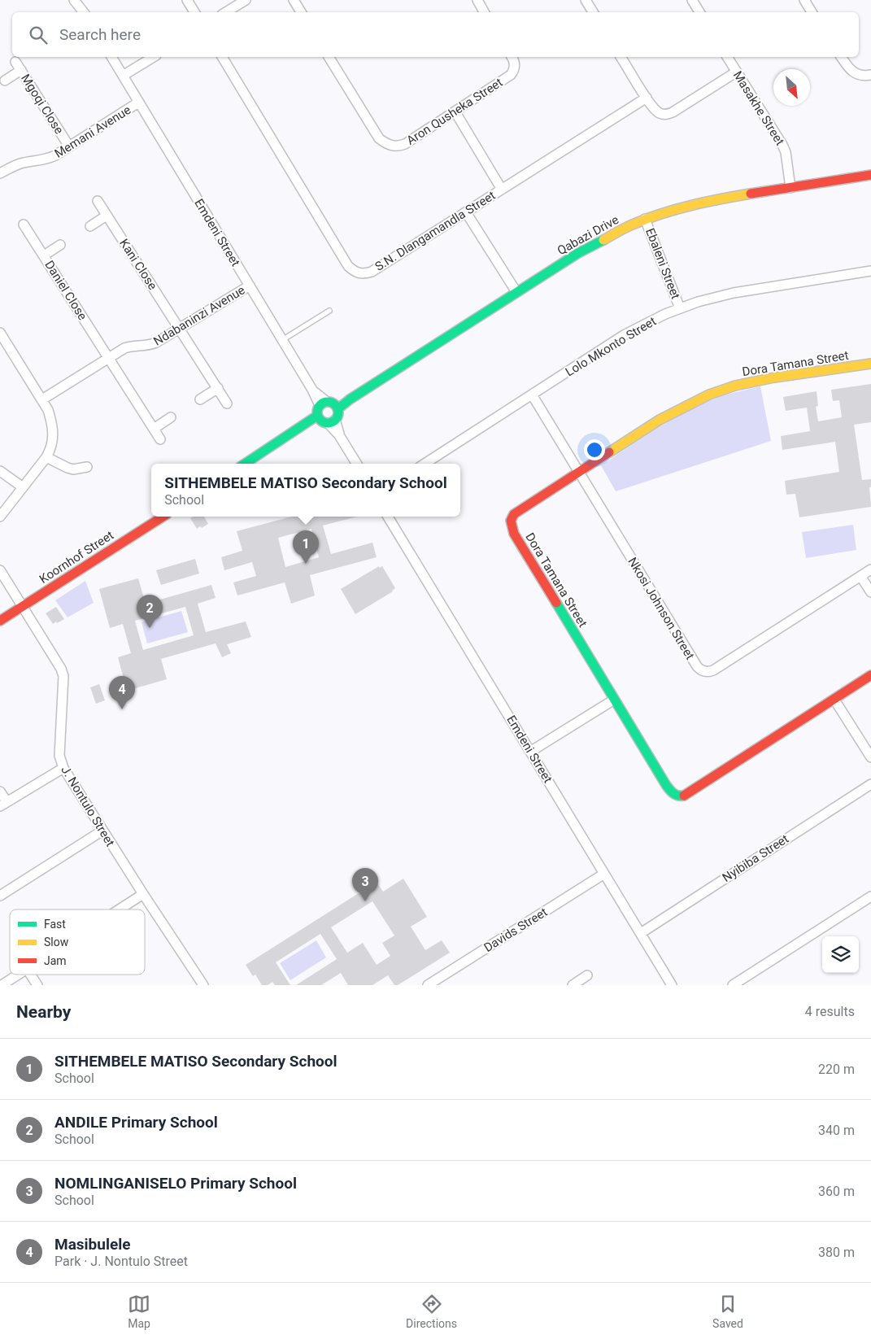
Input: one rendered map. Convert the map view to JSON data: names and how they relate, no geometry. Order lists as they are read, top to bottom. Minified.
{"streets":{"street":["Mgoqi Close","Masakhe Street","Aron Qusheka Street","Memani Avenue","S.N. Dlangamandla Street","Emdeni Street","Qabazi Drive","Ebaleni Street","Kani Close","Daniel Close","Ndabaninzi Avenue","Lolo Mkonto Street","Dora Tamana Street","Koornhof Street","Nkosi Johnson Street","J. Nontulo Street","Nyibiba Street","Davids Street"]},"crossings":[["Mgoqi Close","Memani Avenue"],["Masakhe Street","Qabazi Drive"],["Memani Avenue","Emdeni Street"],["Emdeni Street","Qabazi Drive"],["Emdeni Street","Ndabaninzi Avenue"],["Emdeni Street","Nyibiba Street"],["Emdeni Street","Davids Street"],["Qabazi Drive","Ebaleni Street"],["Ebaleni Street","Lolo Mkonto Street"],["Kani Close","Ndabaninzi Avenue"],["Daniel Close","Ndabaninzi Avenue"],["Lolo Mkonto Street","Nkosi Johnson Street"],["Dora Tamana Street","Nkosi Johnson Street"],["Koornhof Street","J. Nontulo Street"]],"legend":["Fast","Slow","Jam"],"north":"bottom right","page":{"search":"Search here","popup":["SITHEMBELE MATISO Secondary School","School"],"pins":["1","2","4","3"],"heading":["Nearby","4 results"],"list":[{"mark":"1","name":"SITHEMBELE MATISO Secondary School","note":"School","value":"220 m"},{"mark":"2","name":"ANDILE Primary School","note":"School","value":"340 m"},{"mark":"3","name":"NOMLINGANISELO Primary School","note":"School","value":"360 m"},{"mark":"4","name":"Masibulele","note":"Park · J. Nontulo Street","value":"380 m"}],"nav":["Map","Directions","Saved"]}}
